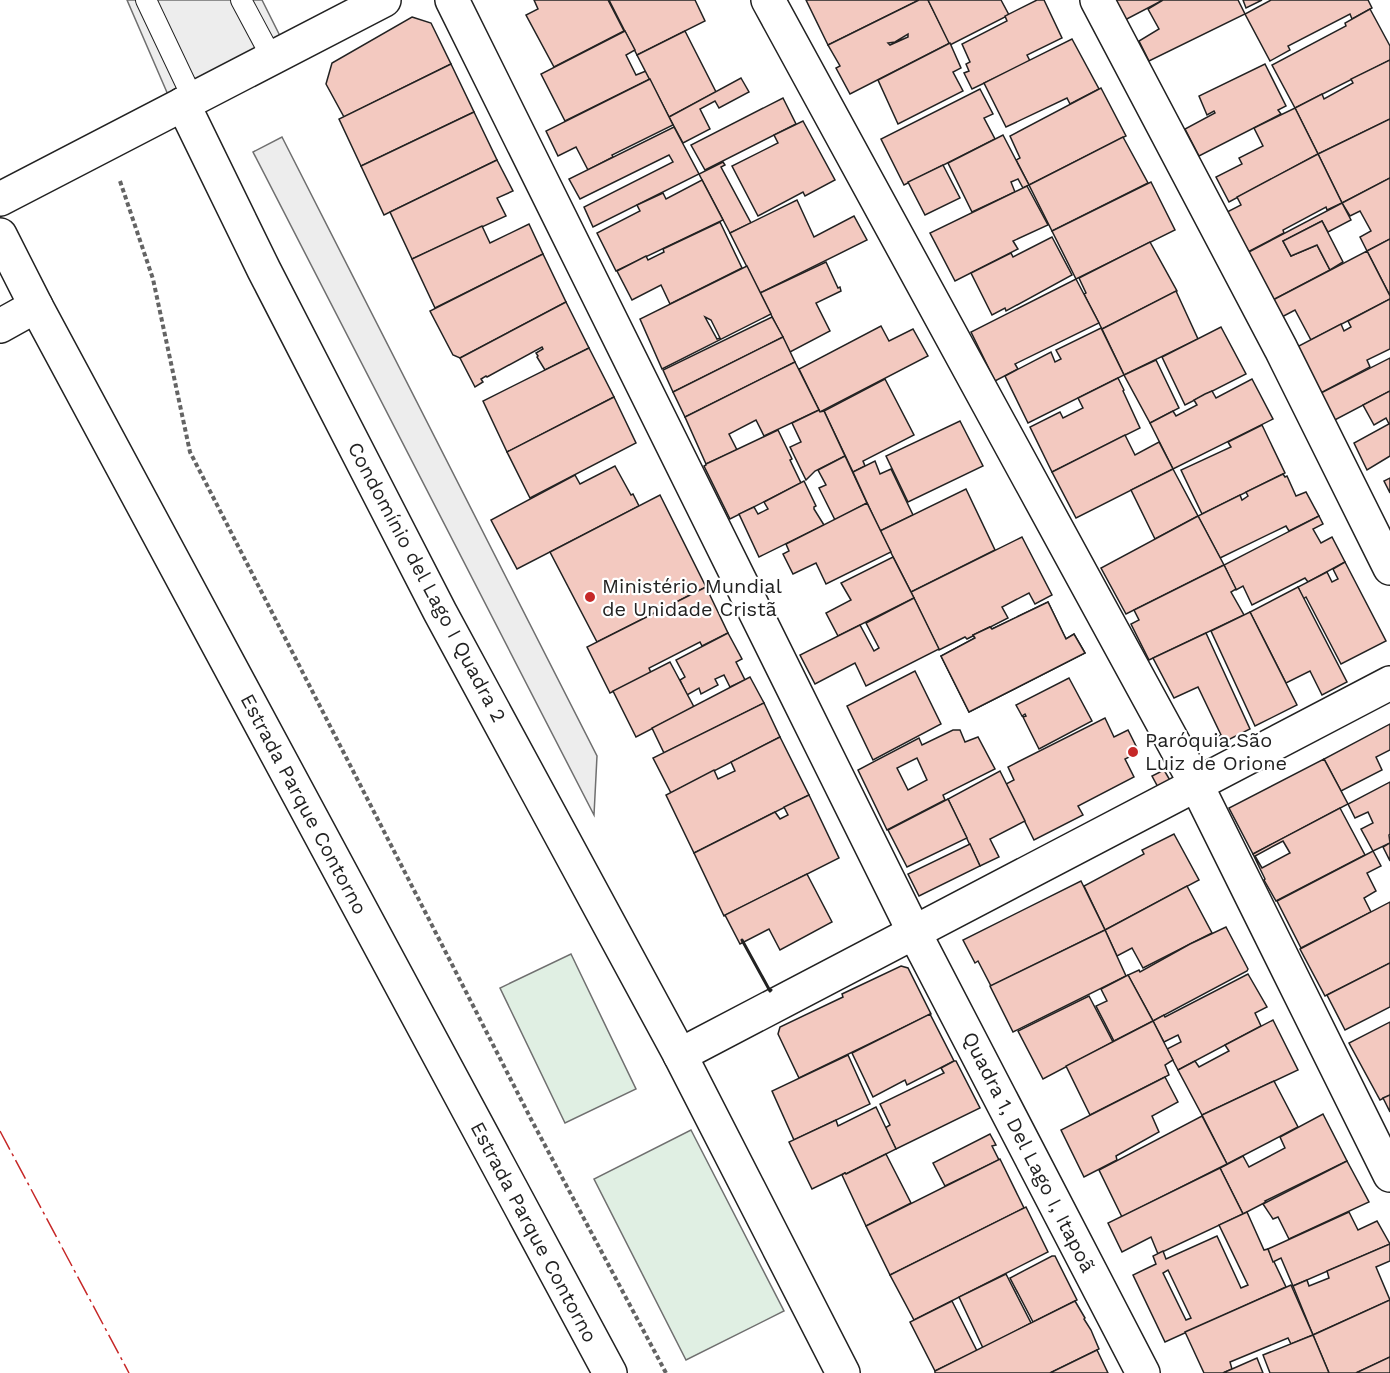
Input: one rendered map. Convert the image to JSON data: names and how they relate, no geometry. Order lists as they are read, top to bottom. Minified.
{"streets":{"street":["Condomínio del Lago I Quadra 2","Estrada Parque Contorno","Quadra 1, Del Lago I, Itapoã"]},"places":["Ministério Mundial de Unidade Cristã","Paróquia São Luiz de Orione"]}
